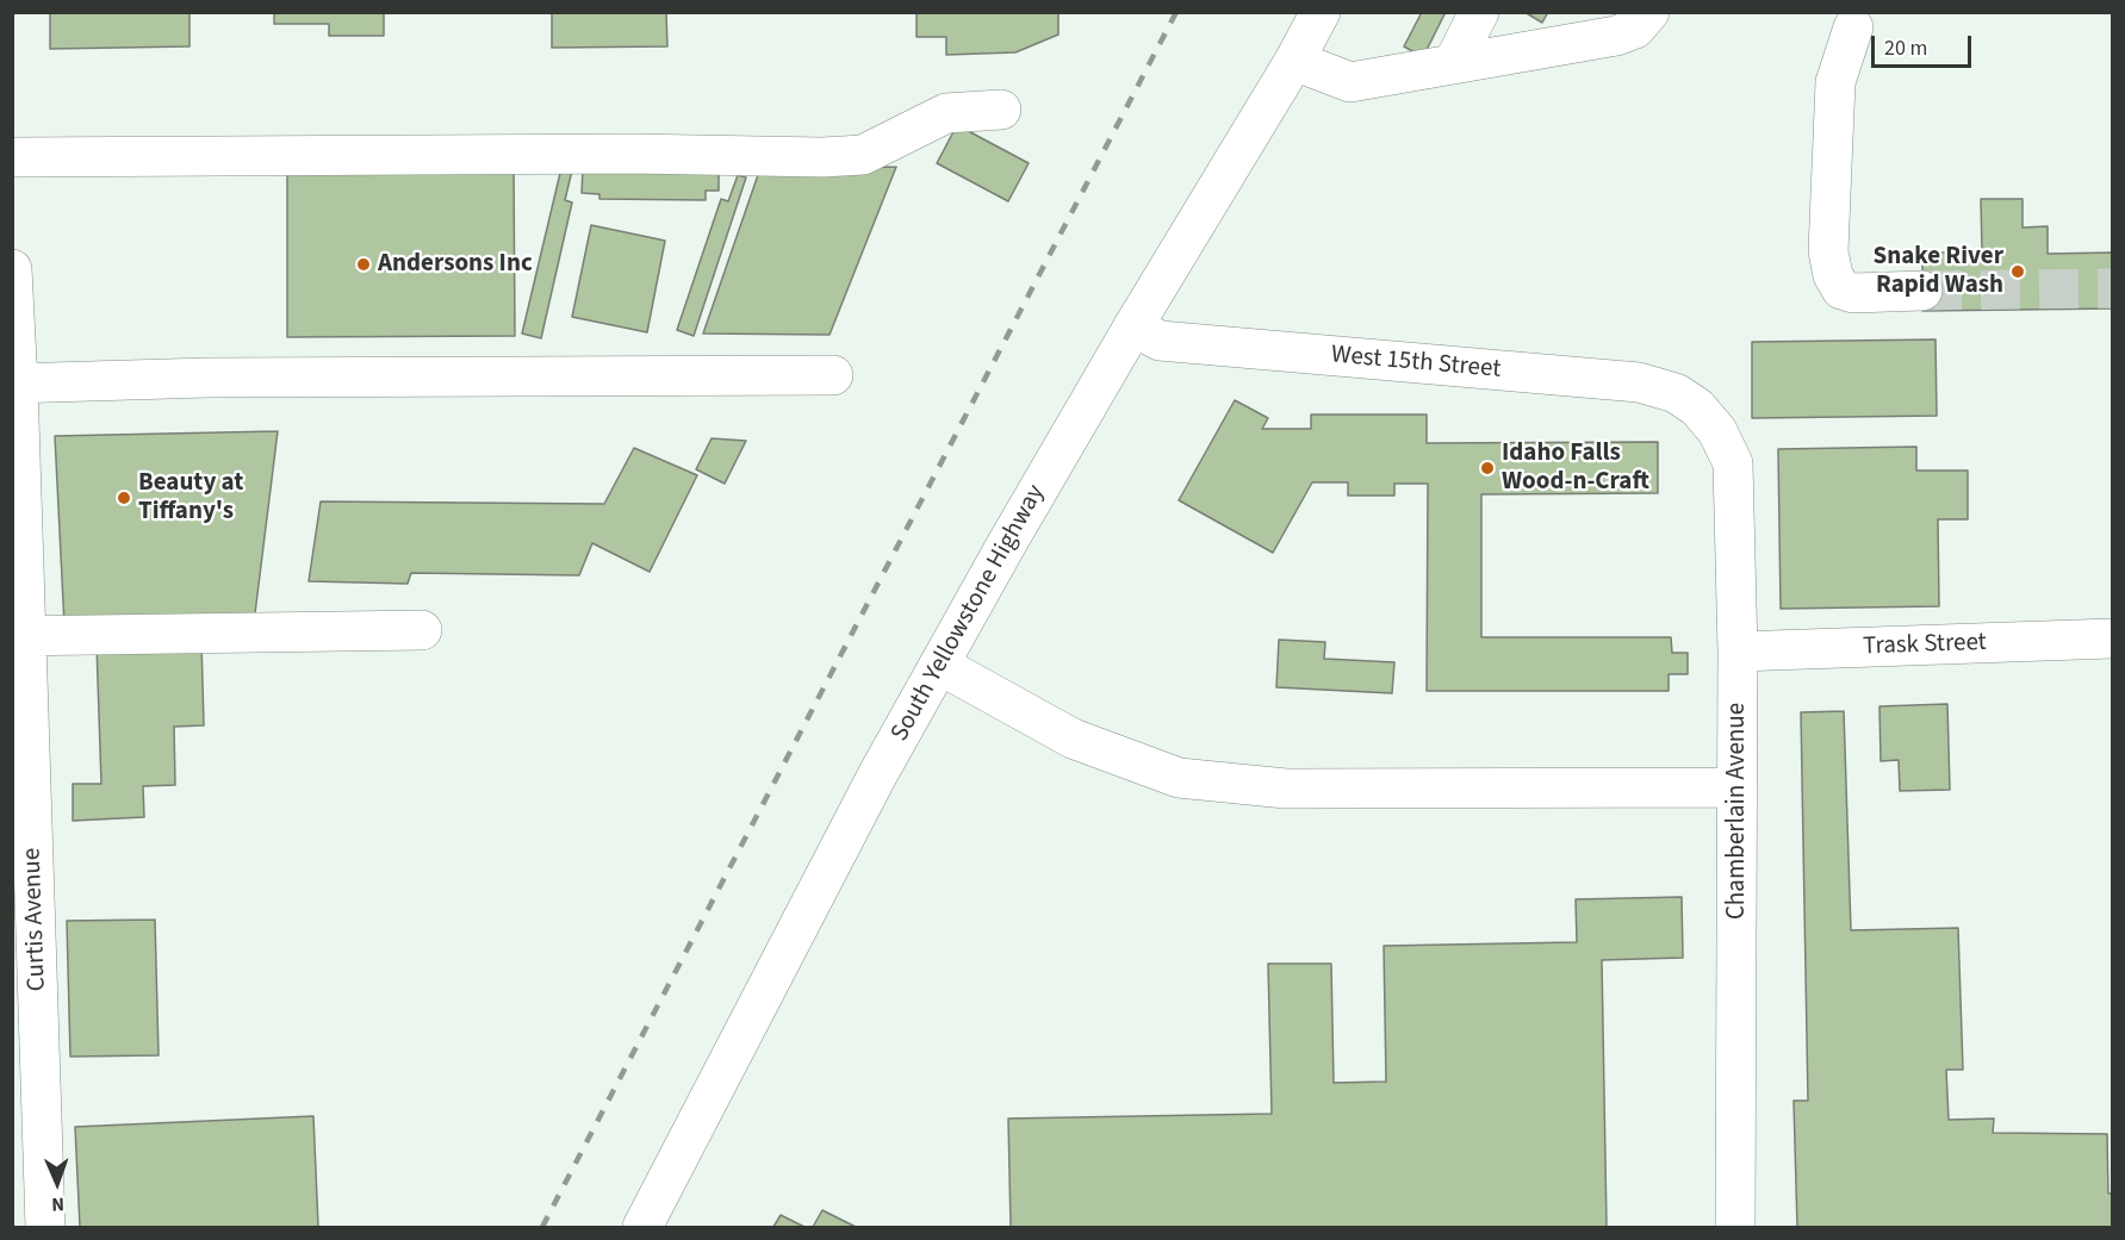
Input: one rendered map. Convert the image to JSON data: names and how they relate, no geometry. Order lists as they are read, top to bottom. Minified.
{"streets":{"main road":["West 15th Street","South Yellowstone Highway","Trask Street","Chamberlain Avenue","Curtis Avenue"]},"crossings":[["West 15th Street","South Yellowstone Highway"],["West 15th Street","Chamberlain Avenue"],["Trask Street","Chamberlain Avenue"]],"places":["Andersons Inc","Snake River Rapid Wash","Idaho Falls Wood-n-Craft","Beauty at Tiffany's"],"scale_bar":"20 m","north":"bottom"}
